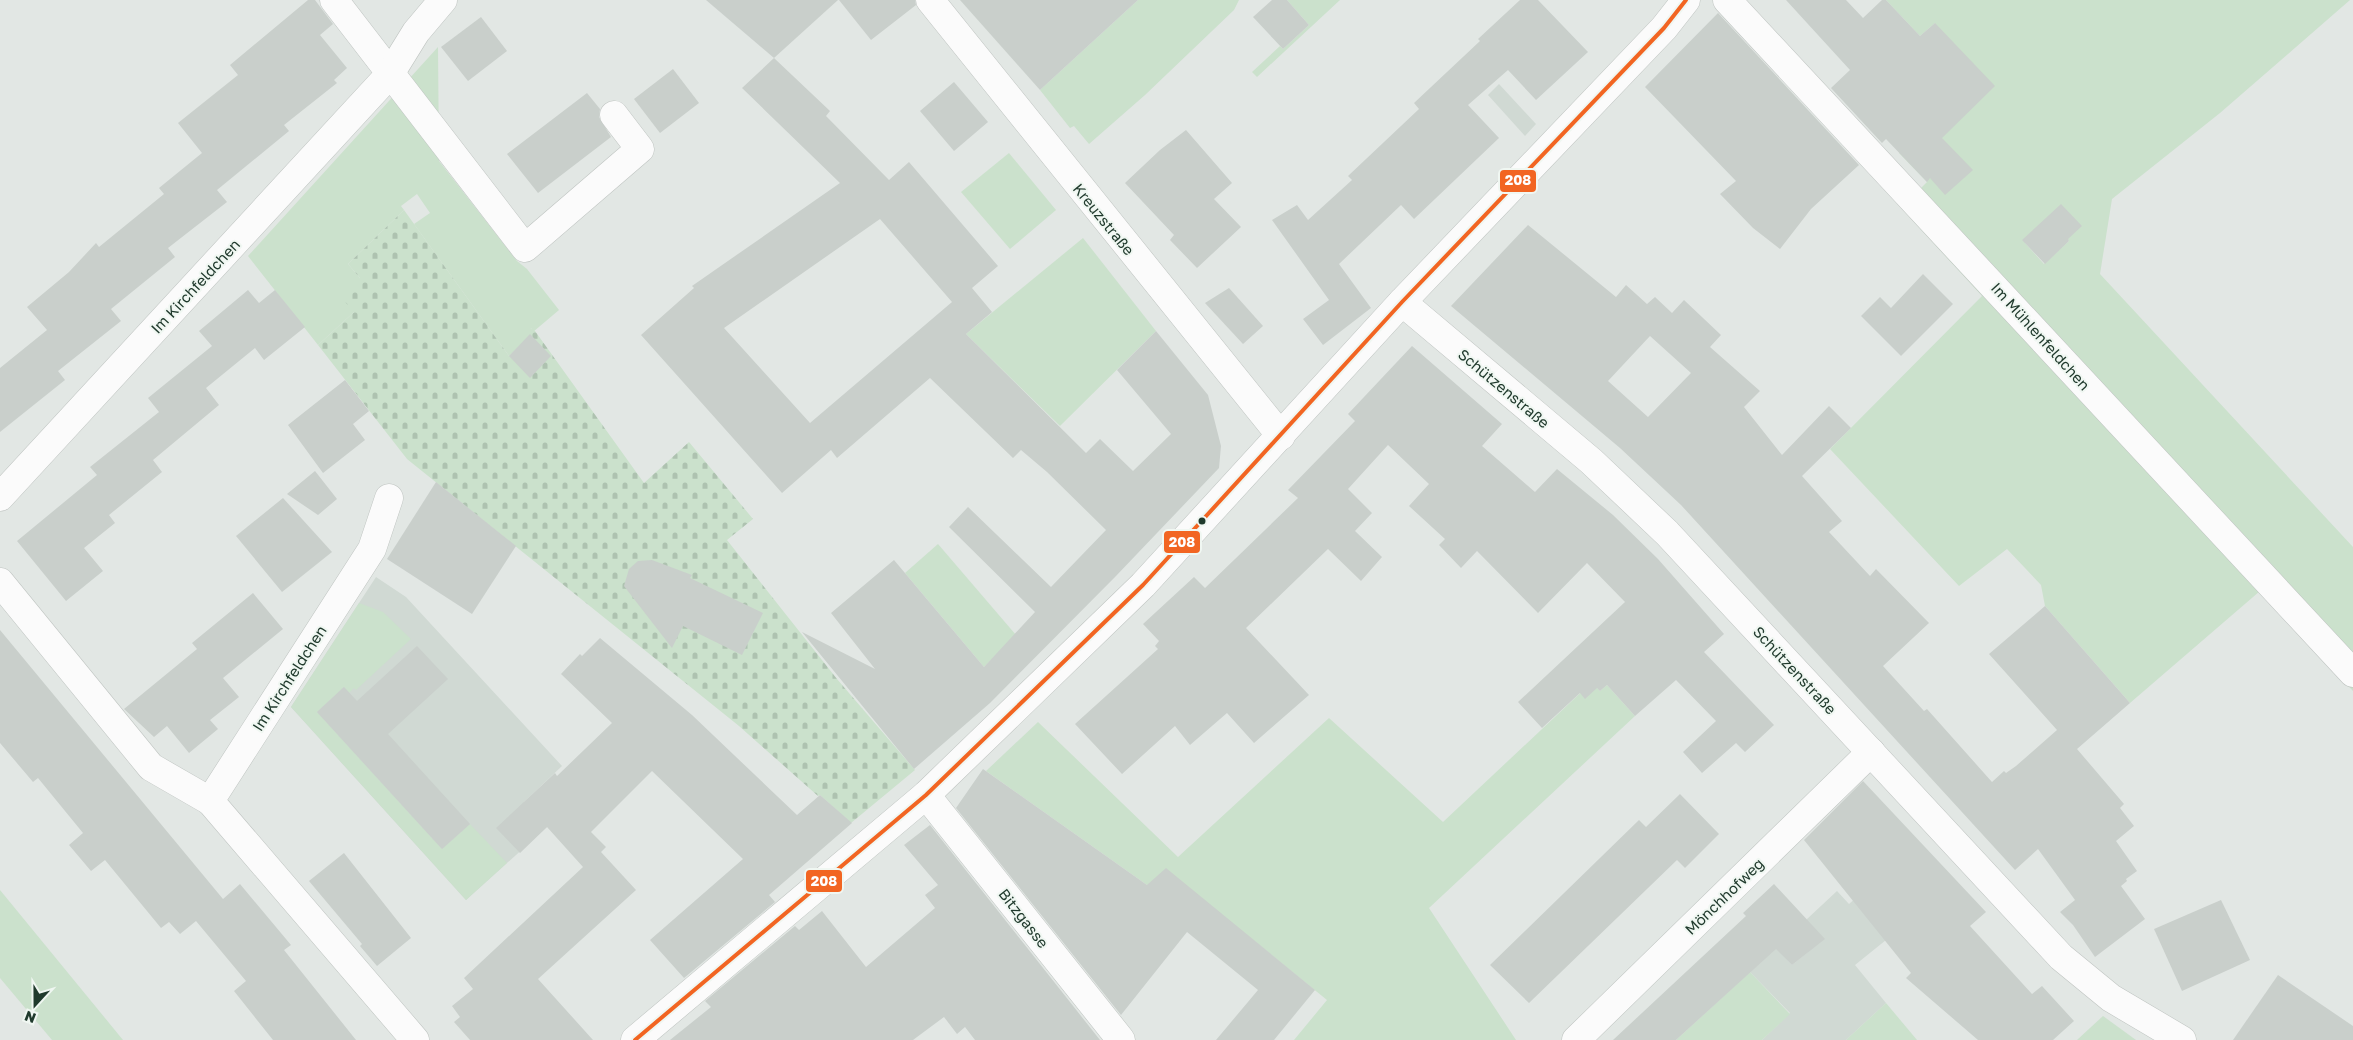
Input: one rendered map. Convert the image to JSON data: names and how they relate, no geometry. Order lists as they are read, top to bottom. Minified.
{"streets":{"street":["Kreuzstraße","Im Kirchfeldchen","Im Mühlenfeldchen","Schützenstraße","Mönchhofweg","Bitzgasse"]},"crossings":[["Schützenstraße","Mönchhofweg"]],"lines":["transit line 208"],"north":"bottom"}
